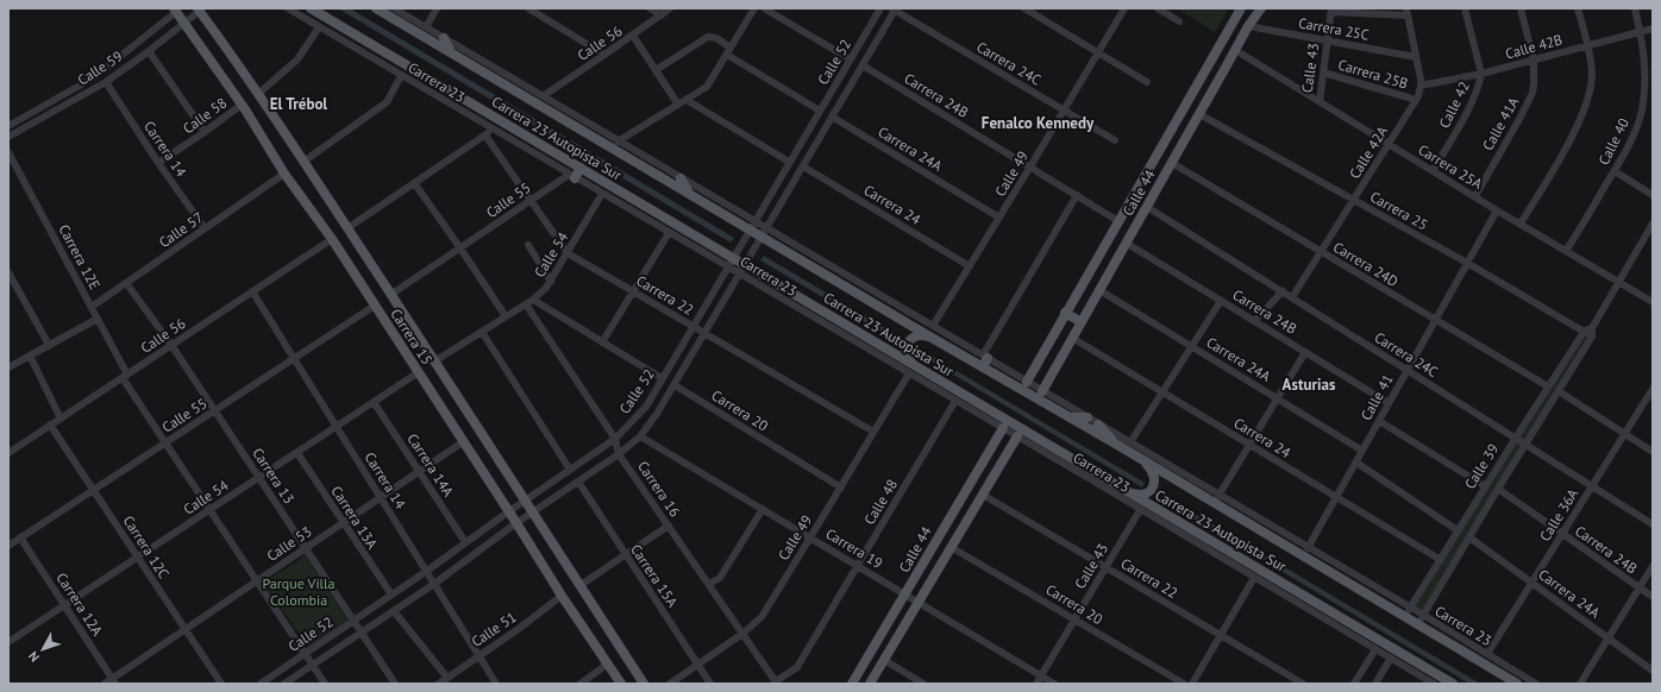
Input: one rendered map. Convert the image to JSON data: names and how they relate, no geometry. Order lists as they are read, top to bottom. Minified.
{"streets":{"main road":["Carrera 23 Autopista Sur","Calle 44","Carrera 15"],"street":["Carrera 25C","Calle 56","Calle 42B","Calle 52","Carrera 24C","Calle 59","Calle 43","Carrera 25B","Carrera 23","Carrera 24B","Calle 42","Calle 58","Calle 41A","Calle 40","Carrera 14","Carrera 24A","Calle 42A","Carrera 25A","Calle 49","Calle 55","Carrera 24","Carrera 25","Calle 57","Calle 54","Carrera 12E","Carrera 24D","Carrera 22","Calle 41","Carrera 20","Carrera 14A","Calle 39","Carrera 13","Carrera 16","Calle 48","Calle 36A","Carrera 13A","Calle 53","Carrera 12C","Carrera 19","Carrera 15A","Carrera 12A","Calle 51"]},"crossings":[["Carrera 25C","Calle 43"],["Carrera 25C","Calle 42A"],["Carrera 25C","Calle 44"],["Calle 56","Carrera 14"],["Calle 56","Carrera 12E"],["Calle 56","Carrera 15"],["Calle 56","Carrera 13"],["Calle 56","Carrera 12C"],["Calle 42B","Calle 42"],["Calle 42B","Calle 41A"],["Calle 42B","Calle 40"],["Calle 42B","Calle 42A"],["Calle 52","Carrera 24C"],["Calle 52","Carrera 23"],["Calle 52","Carrera 24B"],["Calle 52","Carrera 23 Autopista Sur"],["Calle 52","Carrera 14"],["Calle 52","Carrera 24A"],["Calle 52","Carrera 24"],["Calle 52","Carrera 12E"],["Calle 52","Carrera 22"],["Calle 52","Carrera 15"],["Calle 52","Carrera 20"],["Calle 52","Carrera 14A"],["Calle 52","Carrera 13"],["Calle 52","Carrera 16"],["Calle 52","Carrera 13A"],["Calle 52","Carrera 19"],["Calle 52","Carrera 15A"],["Carrera 24C","Calle 42A"],["Carrera 24C","Calle 49"],["Carrera 24C","Calle 44"],["Carrera 24C","Calle 41"],["Carrera 24C","Calle 39"],["Carrera 24C","Calle 36A"],["Calle 59","Carrera 14"],["Calle 59","Carrera 15"],["Calle 43","Carrera 25B"],["Calle 43","Carrera 23"],["Calle 43","Carrera 25A"],["Calle 43","Carrera 22"],["Calle 43","Carrera 20"],["Calle 43","Carrera 19"],["Carrera 25B","Calle 42A"],["Carrera 23","Carrera 23 Autopista Sur"],["Carrera 23","Calle 49"],["Carrera 23","Calle 44"],["Carrera 23","Calle 55"],["Carrera 23","Calle 54"],["Carrera 23","Calle 41"],["Carrera 23","Calle 39"],["Carrera 23","Calle 48"],["Carrera 23","Calle 36A"],["Carrera 24B","Calle 49"],["Carrera 24B","Calle 44"],["Carrera 24B","Calle 41"],["Carrera 24B","Calle 39"],["Carrera 24B","Calle 36A"],["Calle 42","Carrera 25A"],["Calle 58","Carrera 14"],["Calle 58","Carrera 15"],["Calle 41A","Carrera 25A"],["Carrera 23 Autopista Sur","Calle 49"],["Carrera 23 Autopista Sur","Calle 39"],["Calle 40","Carrera 25A"],["Carrera 14","Calle 55"],["Carrera 14","Calle 57"],["Carrera 14","Calle 54"],["Carrera 14","Calle 53"],["Carrera 14","Calle 51"],["Carrera 24A","Calle 49"],["Carrera 24A","Calle 44"],["Carrera 24A","Calle 41"],["Carrera 24A","Calle 39"],["Carrera 24A","Calle 36A"],["Calle 42A","Carrera 25A"],["Calle 42A","Carrera 25"],["Calle 42A","Carrera 24D"],["Carrera 25A","Calle 44"],["Carrera 25A","Calle 41"],["Calle 49","Carrera 24"],["Calle 49","Carrera 22"],["Calle 49","Carrera 20"],["Calle 49","Carrera 16"],["Calle 49","Carrera 19"],["Calle 49","Carrera 15A"],["Calle 44","Carrera 24"],["Calle 44","Carrera 25"],["Calle 44","Carrera 24D"],["Calle 44","Carrera 22"],["Calle 44","Carrera 20"],["Calle 44","Carrera 19"],["Calle 55","Carrera 12E"],["Calle 55","Carrera 22"],["Calle 55","Carrera 15"],["Calle 55","Carrera 13"],["Calle 55","Carrera 12C"],["Calle 55","Carrera 12A"],["Carrera 24","Calle 41"],["Carrera 24","Calle 39"],["Carrera 25","Calle 41"],["Carrera 25","Calle 39"],["Calle 57","Carrera 12E"],["Calle 57","Carrera 15"],["Calle 57","Carrera 13"],["Calle 54","Carrera 12E"],["Calle 54","Carrera 22"],["Calle 54","Carrera 15"],["Calle 54","Carrera 14A"],["Calle 54","Carrera 13"],["Calle 54","Carrera 16"],["Calle 54","Carrera 13A"],["Calle 54","Carrera 12C"],["Calle 54","Carrera 12A"],["Carrera 12E","Calle 53"],["Carrera 24D","Calle 41"],["Carrera 24D","Calle 39"],["Carrera 15","Calle 53"],["Carrera 15","Calle 51"],["Carrera 14A","Calle 53"],["Carrera 13","Calle 53"],["Carrera 16","Calle 48"],["Calle 48","Carrera 19"],["Carrera 13A","Calle 53"],["Calle 53","Carrera 12C"],["Calle 53","Carrera 12A"]],"districts":["El Trébol","Fenalco Kennedy","Asturias"],"parks":["Parque Villa Colombia"],"north":"bottom left"}
